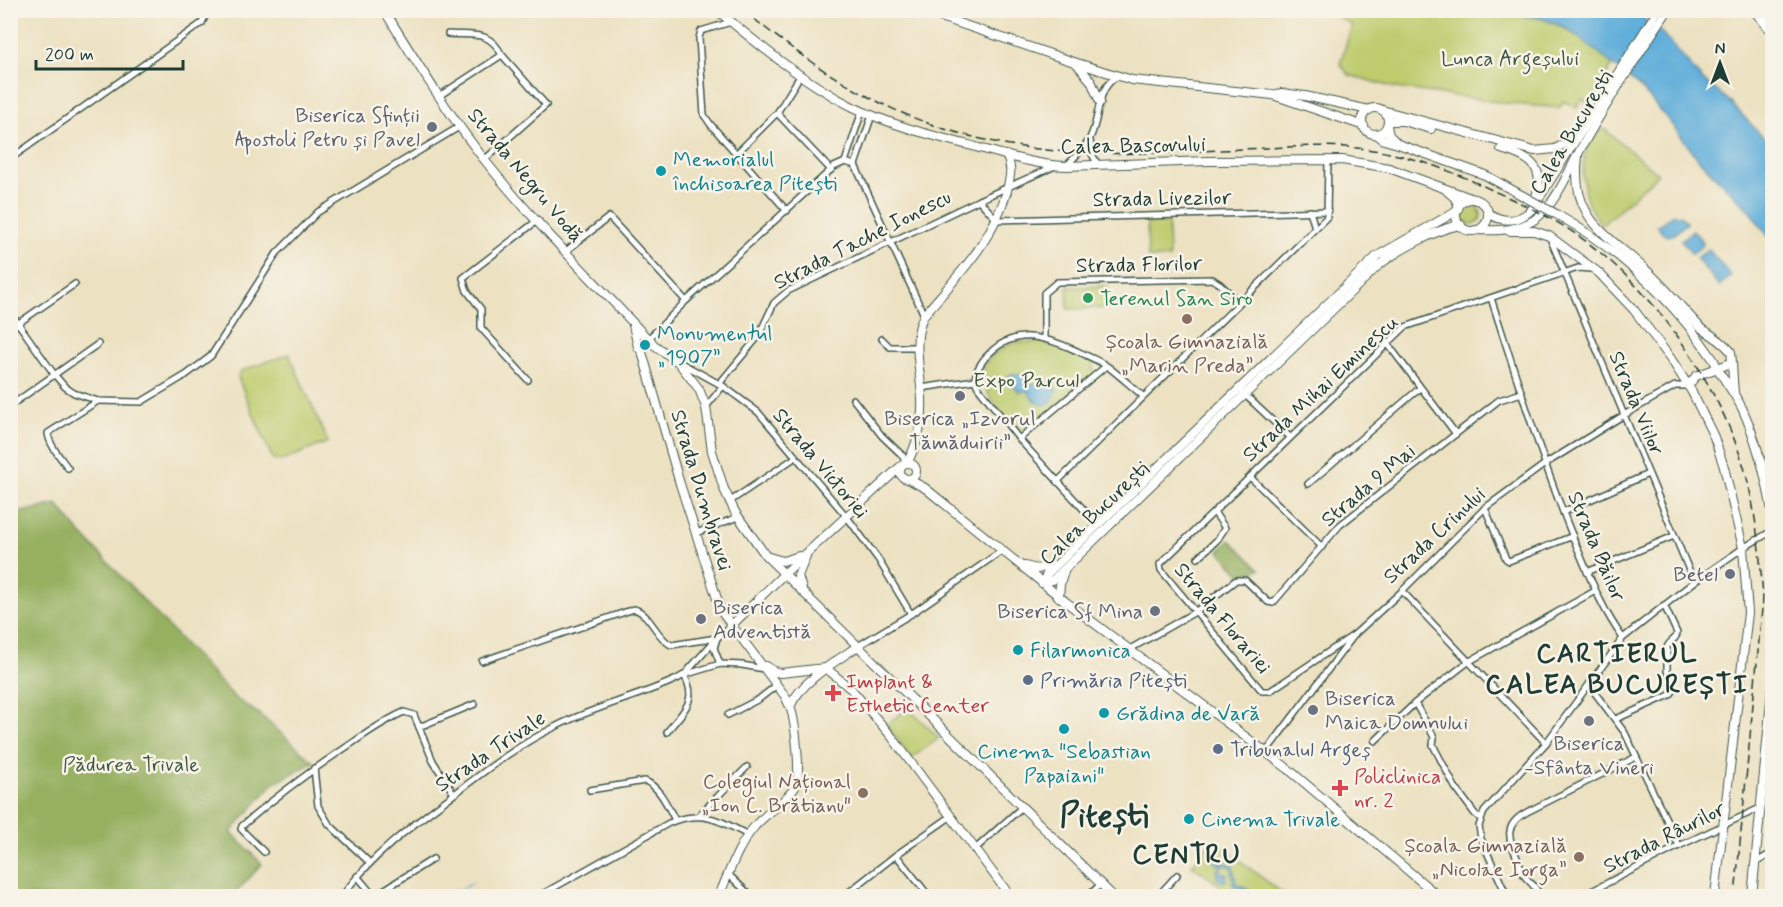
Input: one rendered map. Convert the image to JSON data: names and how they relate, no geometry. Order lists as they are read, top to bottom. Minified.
{"streets":{"main road":["Calea București","Calea Bascovului","Strada Negru Vodă","Strada Dumbravei"],"street":["Strada Livezilor","Strada Tache Ionescu","Strada Florilor","Strada Mihai Eminescu","Strada Viilor","Strada Victoriei","Strada 9 Mai","Strada Crinului","Strada Băilor","Strada Florariei","Strada Trivale","Strada Râurilor"]},"crossings":[["Calea București","Calea Bascovului"],["Calea Bascovului","Strada Tache Ionescu"],["Strada Negru Vodă","Strada Tache Ionescu"],["Strada Negru Vodă","Strada Victoriei"],["Strada Negru Vodă","Strada Dumbravei"],["Strada Tache Ionescu","Strada Victoriei"],["Strada Mihai Eminescu","Strada Viilor"],["Strada Mihai Eminescu","Strada Băilor"],["Strada Mihai Eminescu","Strada Florariei"],["Strada Viilor","Strada Crinului"],["Strada 9 Mai","Strada Băilor"],["Strada 9 Mai","Strada Florariei"],["Strada Dumbravei","Strada Trivale"],["Strada Crinului","Strada Băilor"],["Strada Crinului","Strada Florariei"]],"districts":["CARTIERUL CALEA BUCUREȘTI","Pitești","CENTRU"],"parks":["Lunca Argeșului","Expo Parcul","Pădurea Trivale"],"places":{"other":["Biserica Sfinții Apostoli Petru și Pavel","Memorialul închisoarea Pitești","Terenul San Siro","Școala Gimnazială „Marin Preda”","Monumentul „1907”","Biserica „Izvorul Tămăduirii”","Betel","Biserica Sf Mina","Biserica Adventistă","Filarmonica","Primăria Pitești","Biserica Maica Domnului","Grădina de Vară","Biserica -Sfânta Vineri","Cinema \"Sebastian Papaiani\"","Tribunalul Argeș","Colegiul Național „Ion C. Brătianu\"","Cinema Trivale","Școala Gimnazială „Nicolae Iorga”"],"health":["Implant & Esthetic Center","Policlinica nr. 2"]},"scale_bar":"200 m","north":"top"}
